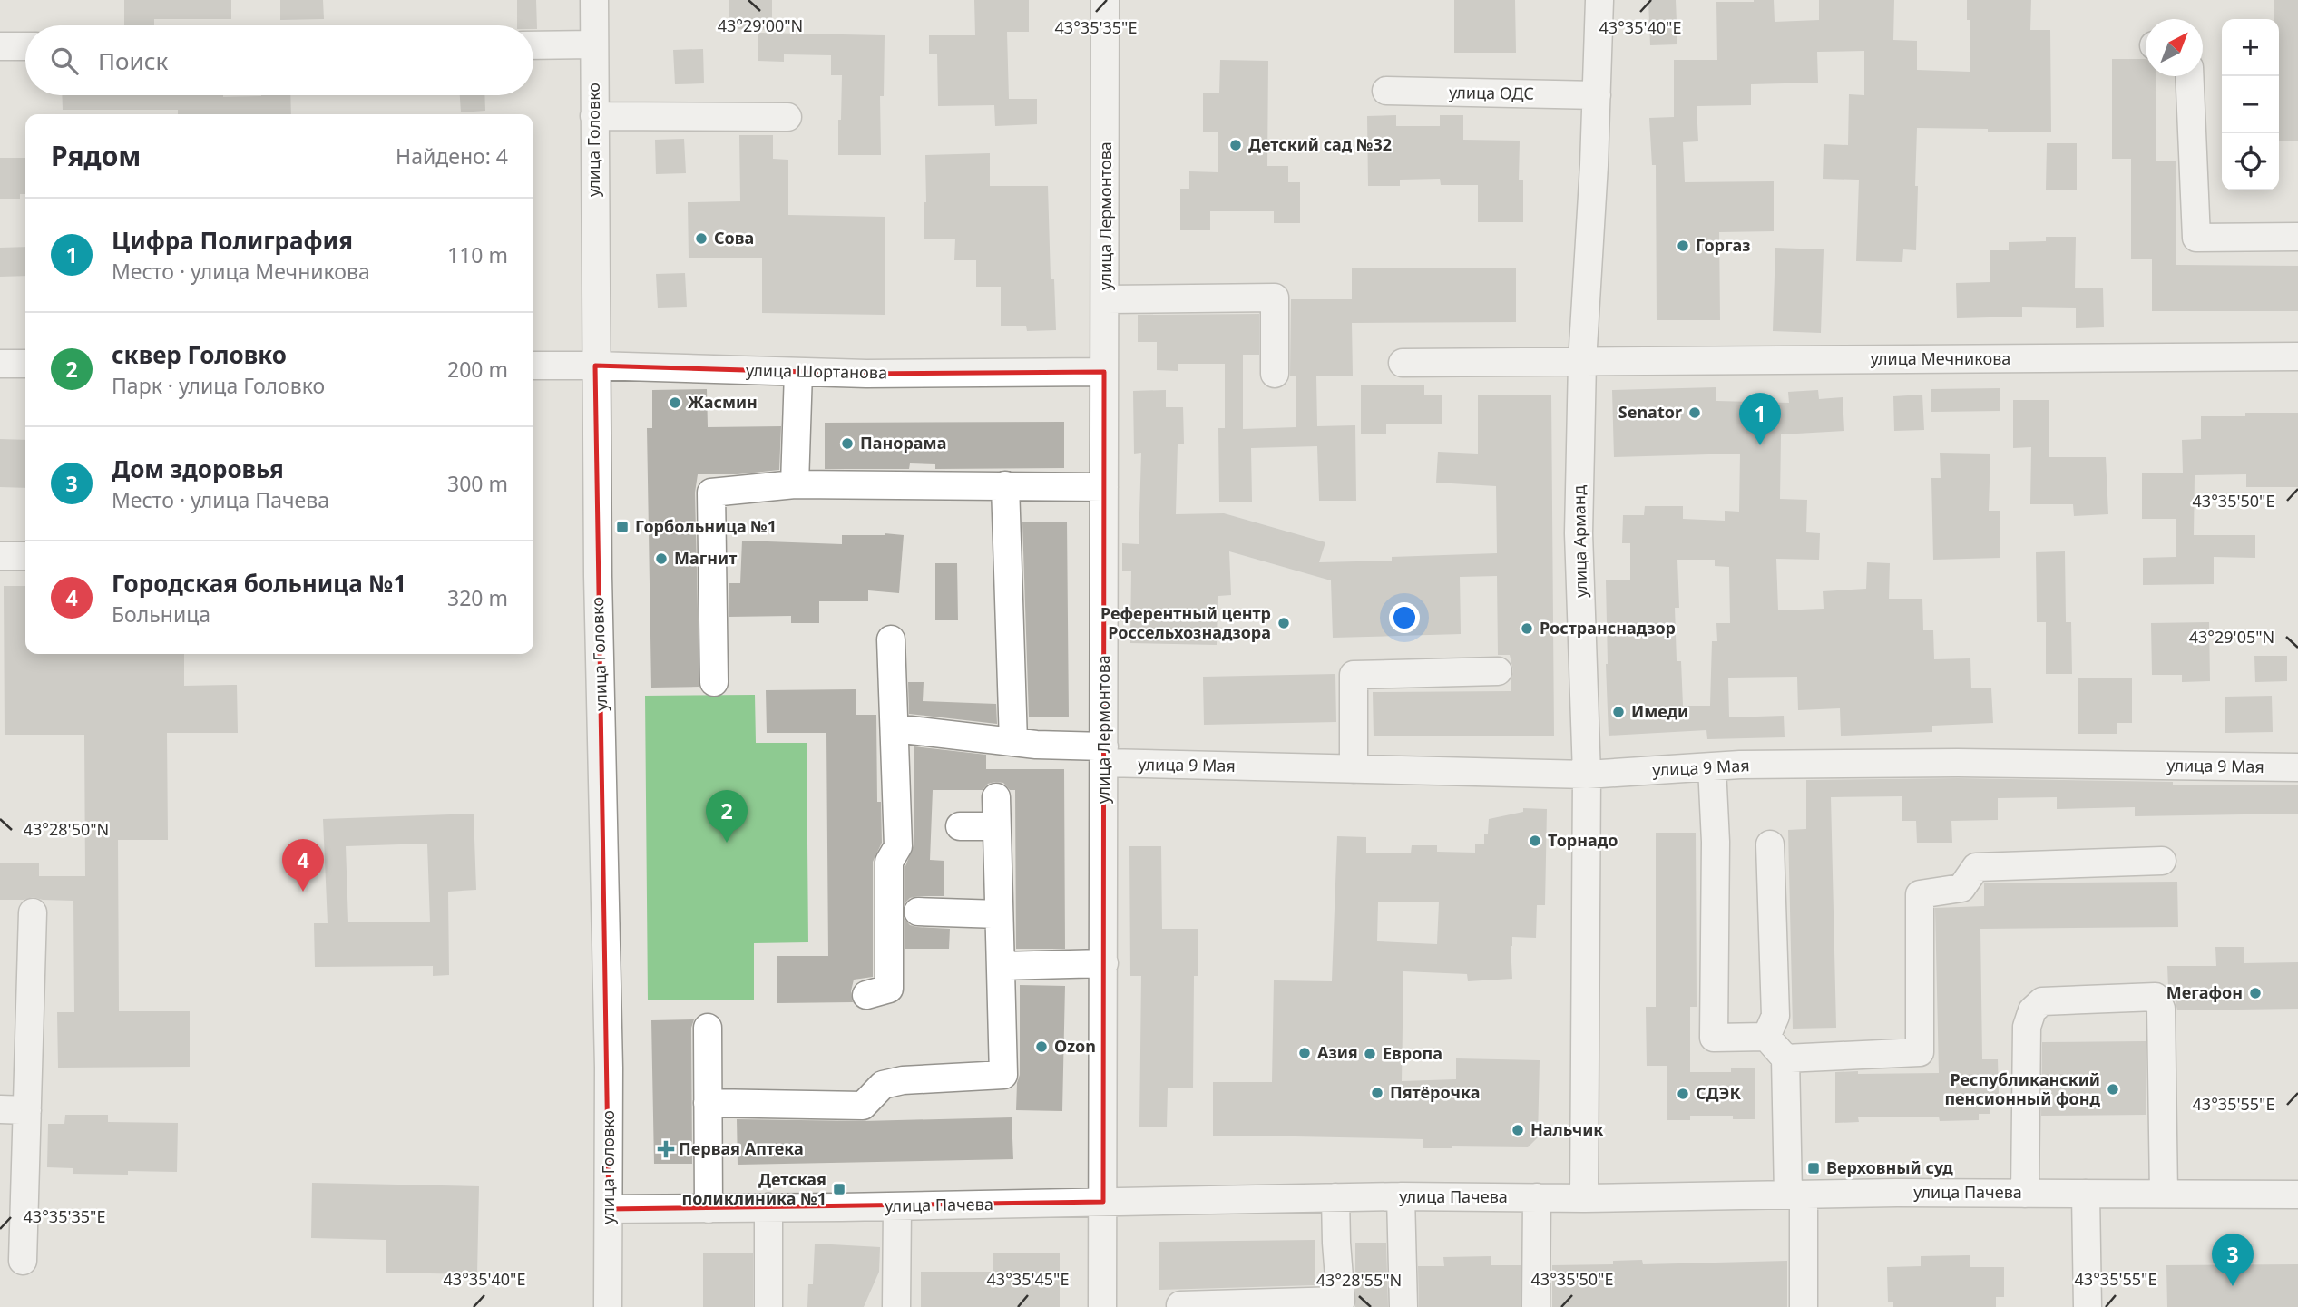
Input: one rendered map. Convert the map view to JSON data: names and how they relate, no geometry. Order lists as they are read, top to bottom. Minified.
{"streets":{"street":["улица ОДС","улица Головко","улица Лермонтова","улица Мечникова","улица Шортанова","улица Арманд","улица 9 Мая","улица Пачева"]},"crossings":[["улица ОДС","улица Арманд"],["улица Головко","улица Шортанова"],["улица Головко","улица Пачева"],["улица Лермонтова","улица Шортанова"],["улица Лермонтова","улица 9 Мая"],["улица Лермонтова","улица Пачева"],["улица Мечникова","улица Арманд"],["улица Арманд","улица 9 Мая"],["улица Арманд","улица Пачева"]],"places":{"other":["Детский сад №32","Сова","Горгаз","Жасмин","Senator","Панорама","Магнит","Референтный центр Россельхознадзора","Ространснадзор","Имеди","Торнадо","Мегафон","Ozon","Азия","Европа","Республиканский пенсионный фонд","Пятёрочка","СДЭК","Нальчик"],"transit":["Горбольница №1","Верховный суд","Детская поликлиника №1"],"health":["Первая Аптека"]},"north":"top right","page":{"map_buttons":["+","−"],"search":"Поиск","heading":["Рядом","Найдено: 4"],"list":[{"mark":"1","name":"Цифра Полиграфия","note":"Место · улица Мечникова","value":"110 m"},{"mark":"2","name":"сквер Головко","note":"Парк · улица Головко","value":"200 m"},{"mark":"3","name":"Дом здоровья","note":"Место · улица Пачева","value":"300 m"},{"mark":"4","name":"Городская больница №1","note":"Больница","value":"320 m"}],"pins":["1","2","4","3"]},"coordinates":["43°29'00\"N","43°35'35\"E","43°35'40\"E","43°35'50\"E","43°29'05\"N","43°28'50\"N","43°35'55\"E","43°35'45\"E","43°28'55\"N"]}
